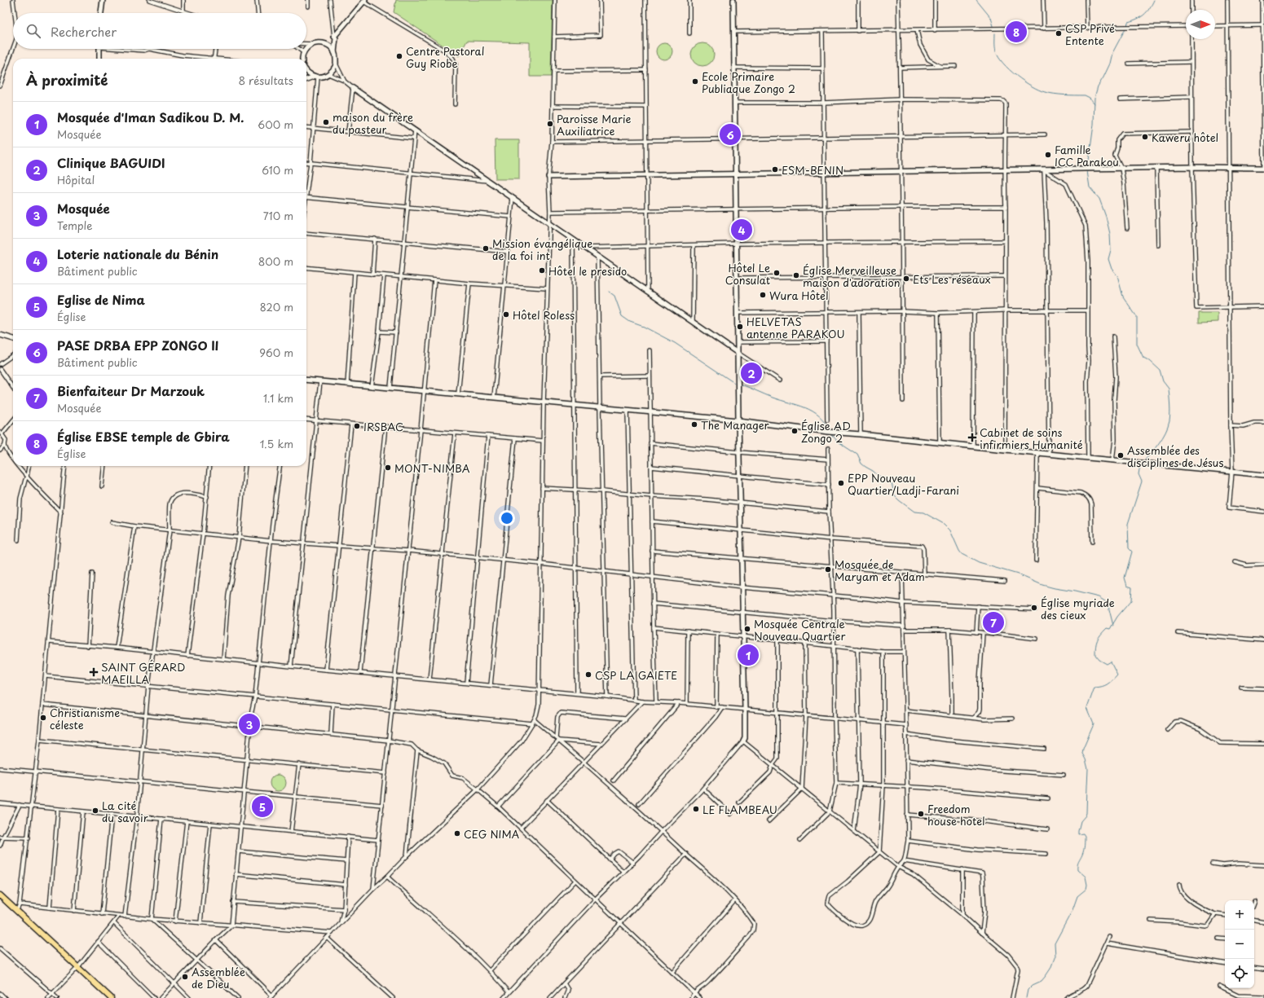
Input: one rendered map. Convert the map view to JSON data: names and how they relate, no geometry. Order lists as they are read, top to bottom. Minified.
{"places":{"other":["CSP Privé Entente","Centre Pastoral Guy Riobe","Ecole Primaire Publiaque Zongo 2","maison du frère du pasteur","Paroisse Marie Auxiliatrice","Kaweru hôtel","Famille ICC Parakou","ESM-BENIN","Mission évangélique de la foi int","Hôtel le presido","Hôtel Le Consulat","Église Merveilleuse maison d'adoration","Ets Les réseaux","Wura Hôtel","Hôtel Roless","HELVETAS antenne PARAKOU","The Manager","IRSBAC","Église AD Zongo 2","Assemblée des disciplines de Jésus","MONT-NIMBA","EPP Nouveau Quartier/Ladji-Farani","Mosquée de Maryam et Adam","Église myriade des cieux","Mosquée Centrale Nouveau Quartier","CSP LA GAIETE","Christianisme céleste","LE FLAMBEAU","La cité du savoir","Freedom house hotel","CEG NIMA","Assemblée de Dieu"],"health":["Cabinet de soins infirmiers Humanité","SAINT GÉRARD MAEILLA"]},"north":"right","page":{"search":"Rechercher","pins":["8","6","4","2","7","1","3","5"],"heading":["À proximité","8 résultats"],"list":[{"mark":"1","name":"Mosquée d'Iman Sadikou D. M.","note":"Mosquée","value":"600 m"},{"mark":"2","name":"Clinique BAGUIDI","note":"Hôpital","value":"610 m"},{"mark":"3","name":"Mosquée","note":"Temple","value":"710 m"},{"mark":"4","name":"Loterie nationale du Bénin","note":"Bâtiment public","value":"800 m"},{"mark":"5","name":"Eglise de Nima","note":"Église","value":"820 m"},{"mark":"6","name":"PASE DRBA EPP ZONGO II","note":"Bâtiment public","value":"960 m"},{"mark":"7","name":"Bienfaiteur Dr Marzouk","note":"Mosquée","value":"1.1 km"},{"mark":"8","name":"Église EBSE temple de Gbira","note":"Église","value":"1.5 km"}],"map_buttons":["+","−"]}}
